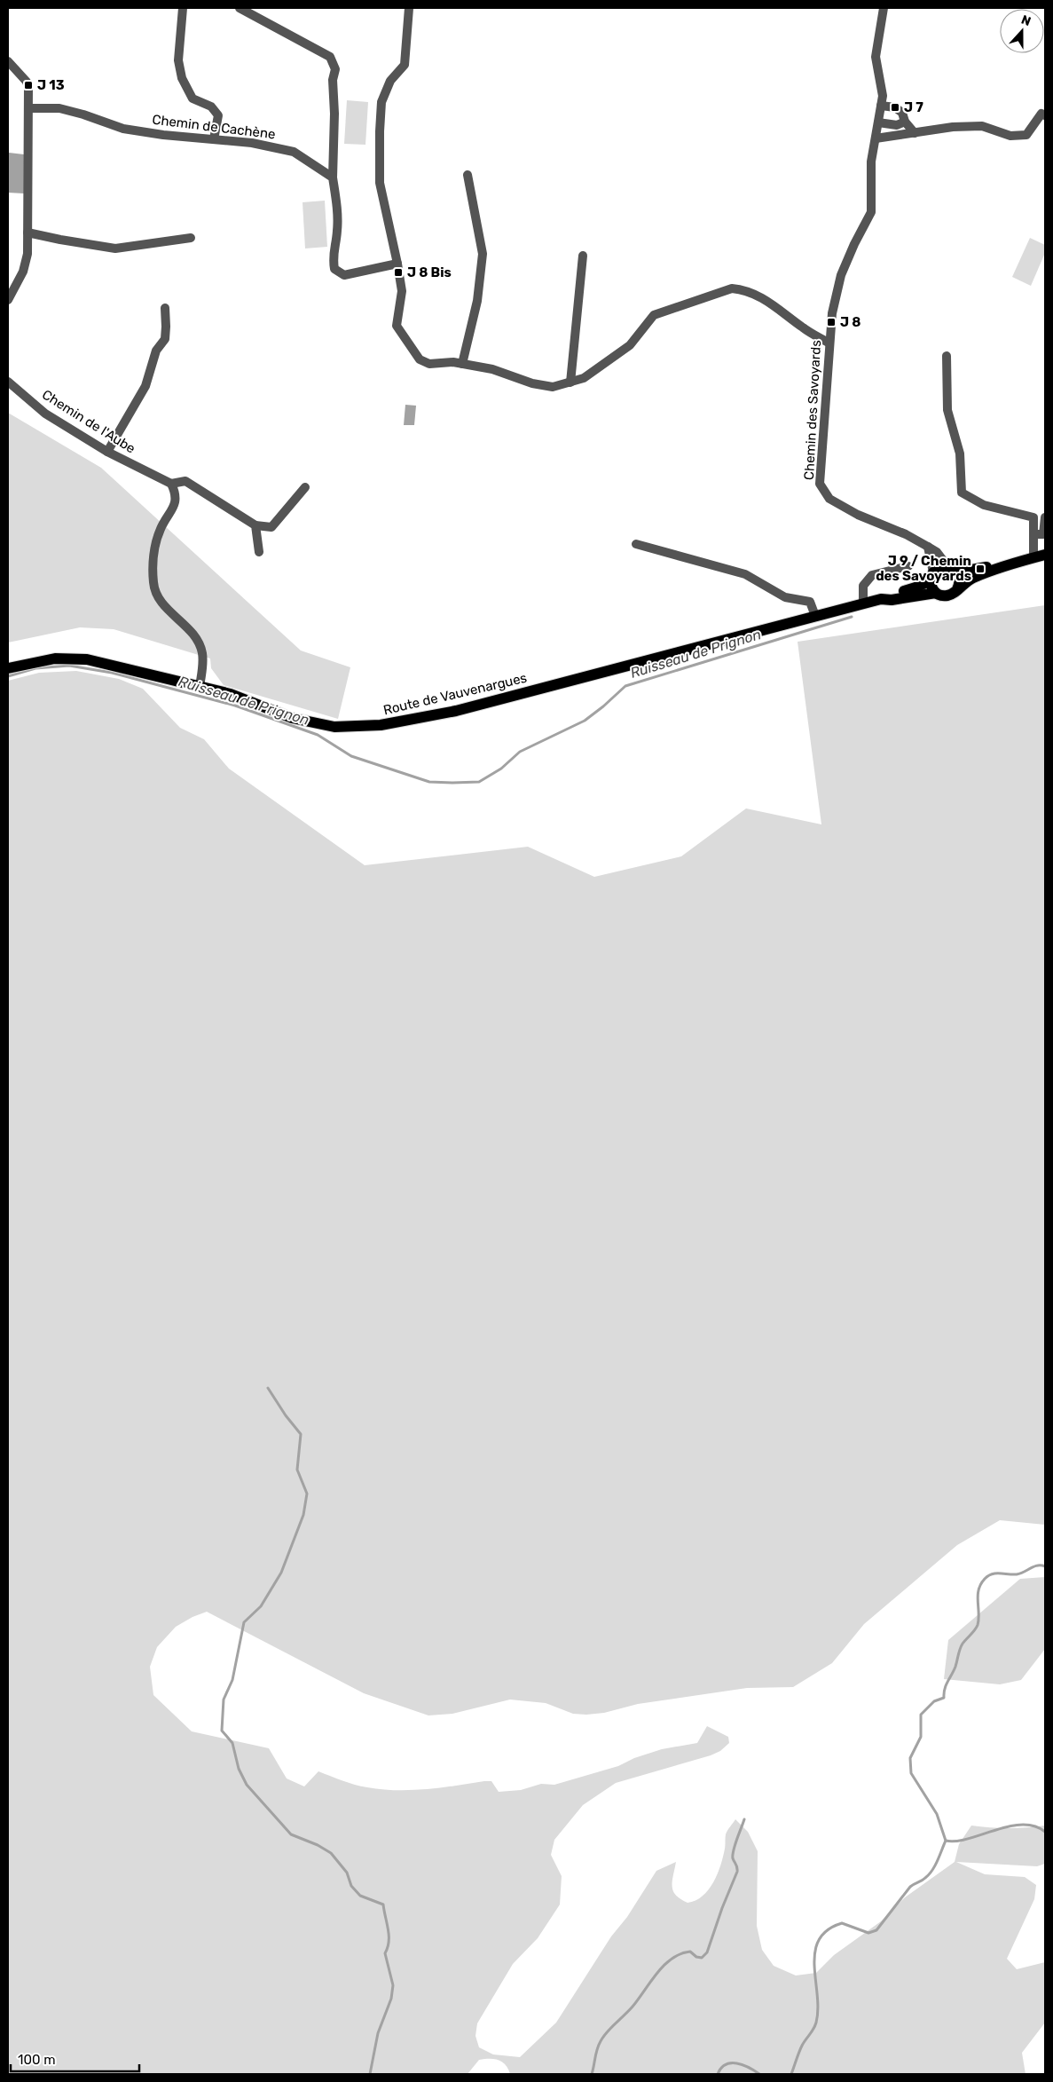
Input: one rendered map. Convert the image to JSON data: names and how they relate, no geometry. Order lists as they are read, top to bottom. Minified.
{"streets":{"main road":["Route de Vauvenargues"],"street":["Chemin de Cachène","Chemin des Savoyards","Chemin de l'Aube"]},"crossings":[["Chemin des Savoyards","Route de Vauvenargues"]],"water":["Ruisseau de Prignon"],"places":{"transit":["J 13","J 7","J 8 Bis","J 8","J 9 / Chemin des Savoyards"]},"scale_bar":"100 m","north":"top"}
